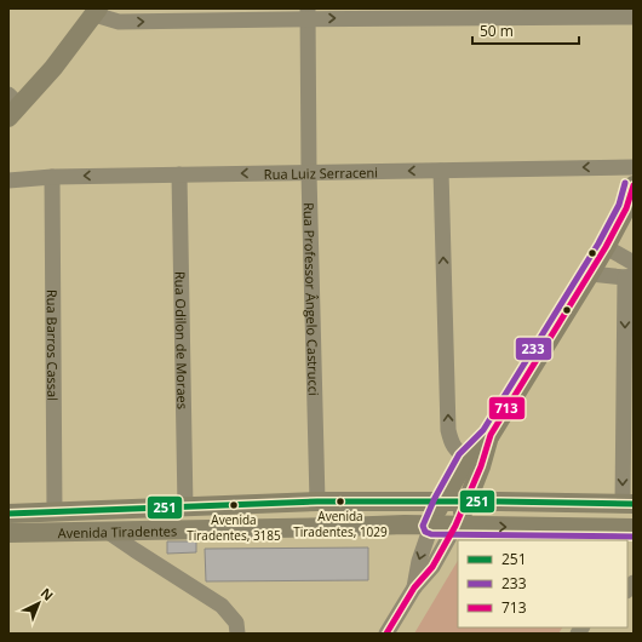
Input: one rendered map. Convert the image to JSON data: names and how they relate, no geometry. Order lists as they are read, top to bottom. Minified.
{"streets":{"main road":["Avenida Tiradentes"],"street":["Rua Luiz Serraceni","Rua Professor Ângelo Castrucci","Rua Odilon de Moraes","Rua Barros Cassal"]},"crossings":[["Rua Luiz Serraceni","Rua Professor Ângelo Castrucci"],["Rua Luiz Serraceni","Rua Odilon de Moraes"],["Rua Luiz Serraceni","Rua Barros Cassal"],["Rua Professor Ângelo Castrucci","Avenida Tiradentes"],["Rua Odilon de Moraes","Avenida Tiradentes"],["Rua Barros Cassal","Avenida Tiradentes"]],"one_way":["Rua Luiz Serraceni"],"places":["Avenida Tiradentes, 1029","Avenida Tiradentes, 3185"],"lines":["transit line 233","transit line 713","transit line 251"],"legend":["251","233","713"],"scale_bar":"50 m","north":"top right"}
